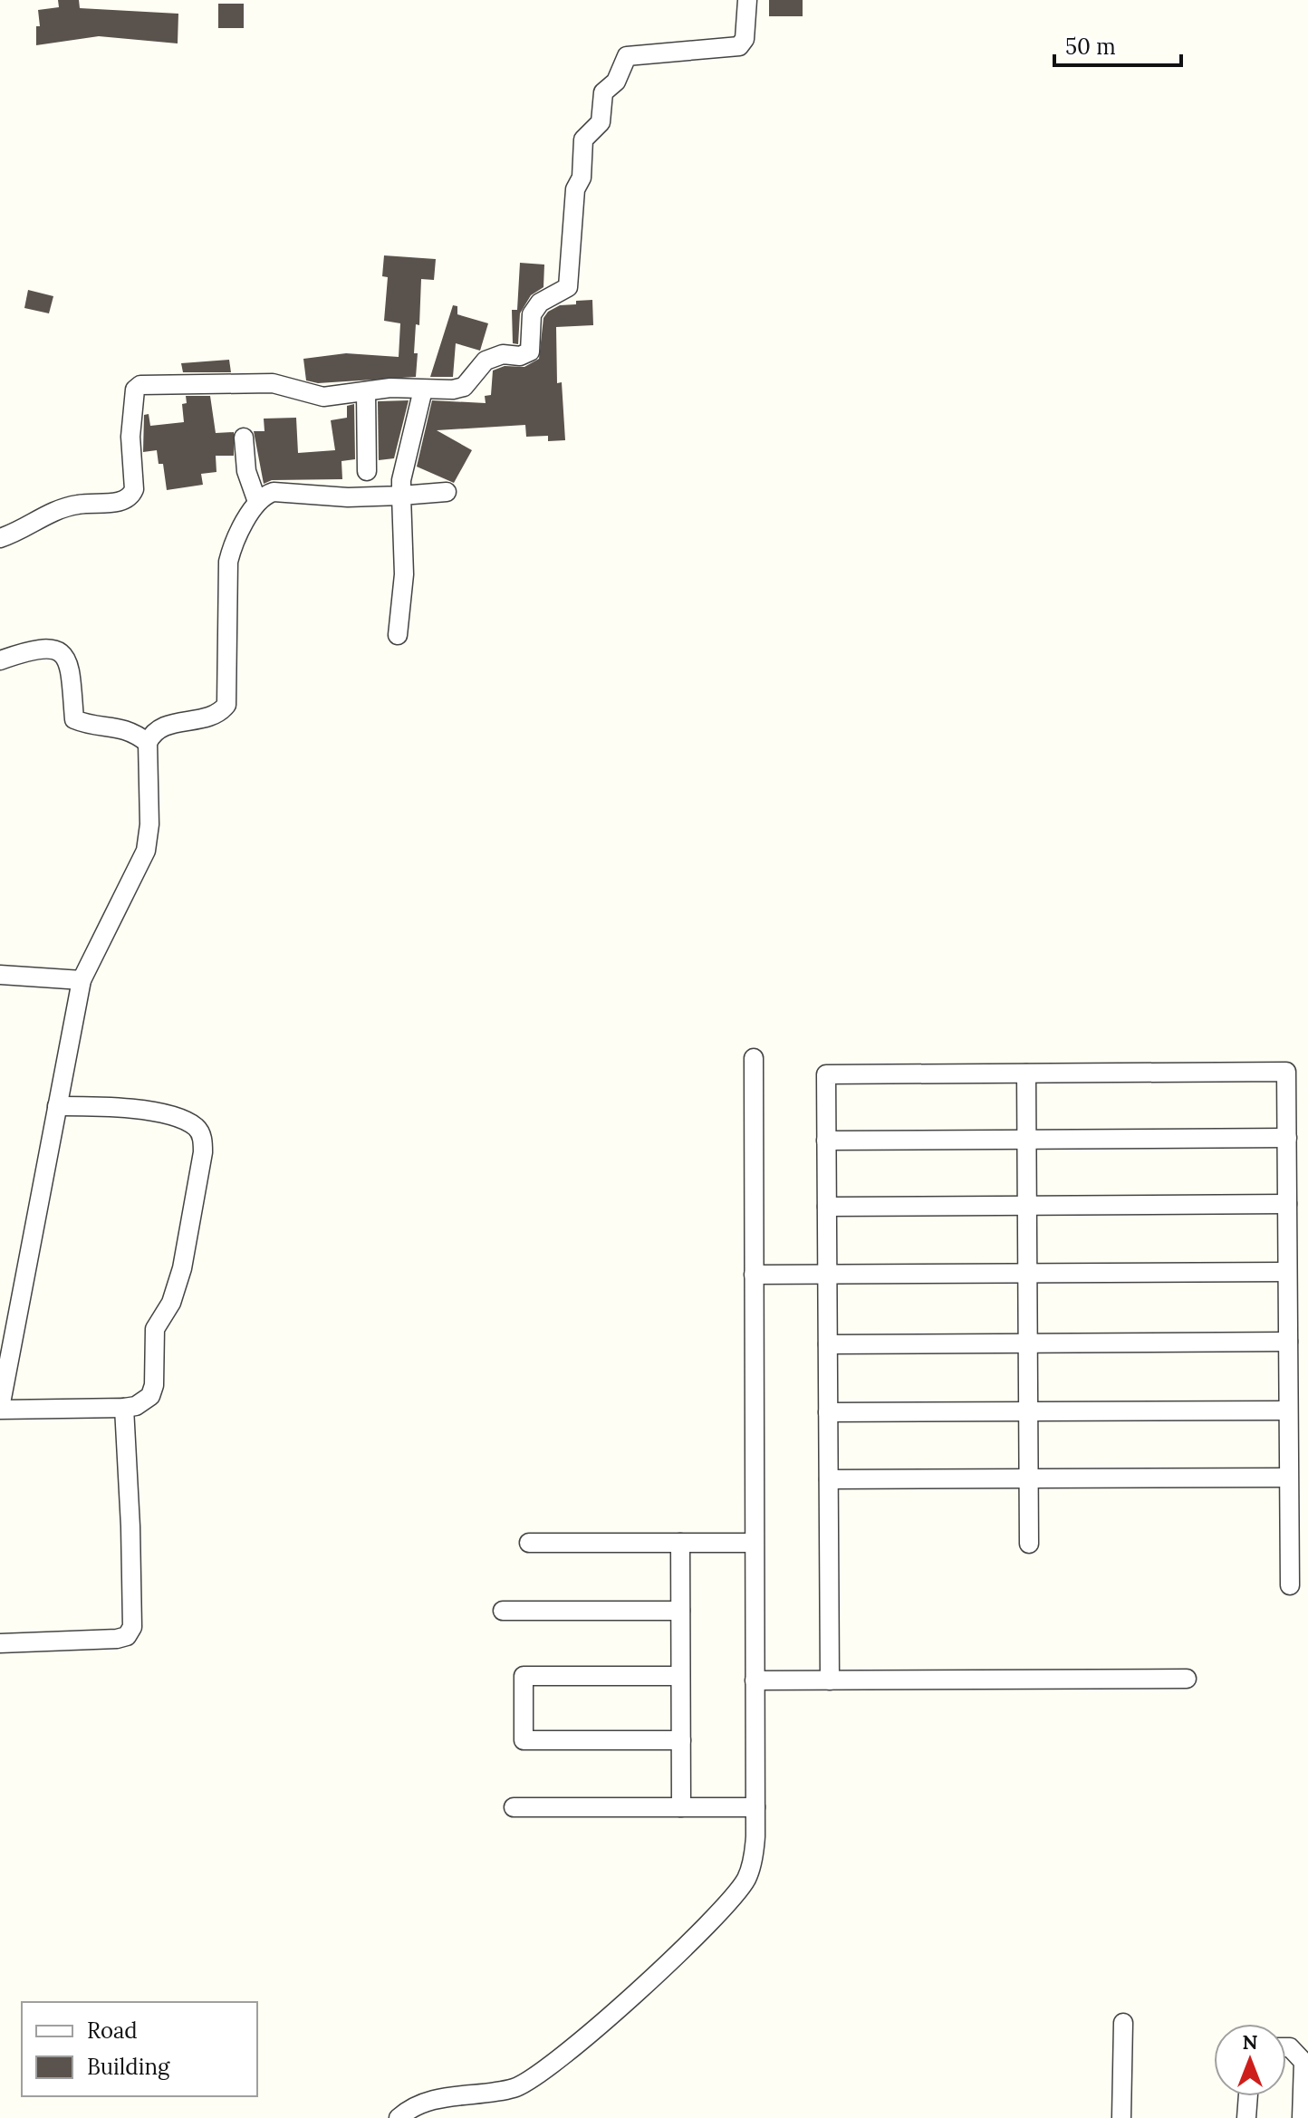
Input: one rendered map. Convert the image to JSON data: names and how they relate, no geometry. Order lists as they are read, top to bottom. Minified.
{"legend":["Road","Building"],"scale_bar":"50 m","north":"top"}
